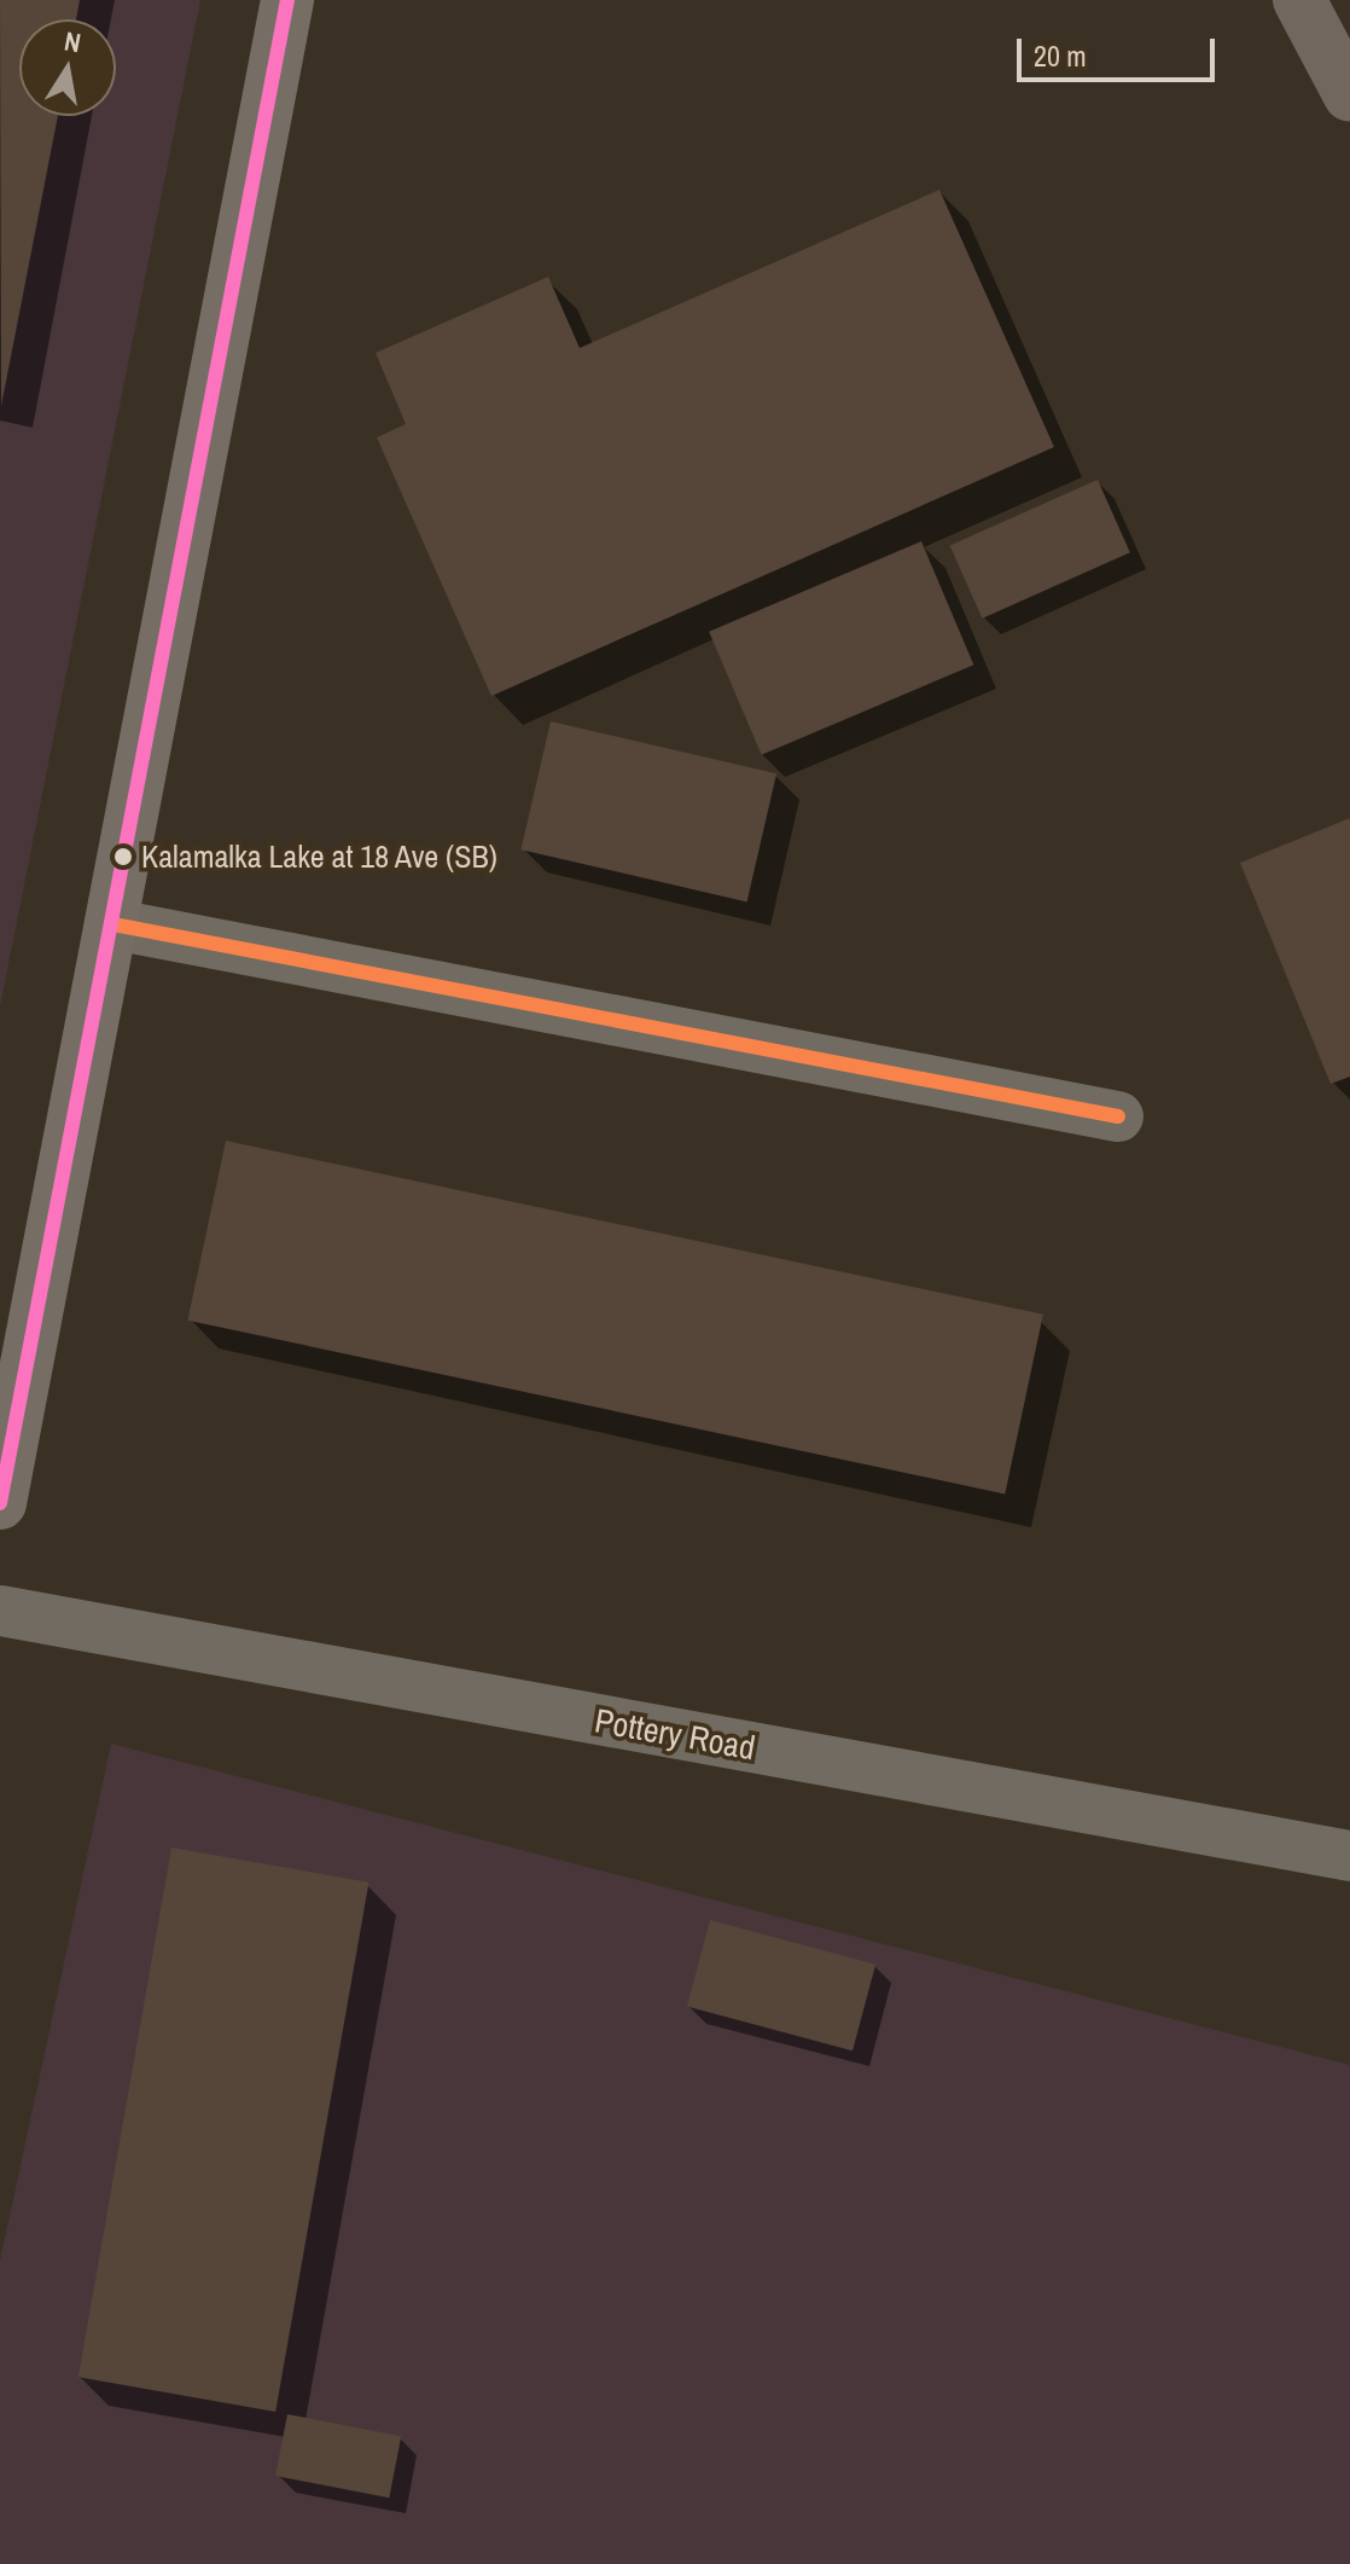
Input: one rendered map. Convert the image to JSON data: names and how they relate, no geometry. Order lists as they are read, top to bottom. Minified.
{"streets":{"street":["Pottery Road"]},"places":["Kalamalka Lake at 18 Ave (SB)"],"scale_bar":"20 m","north":"top"}
